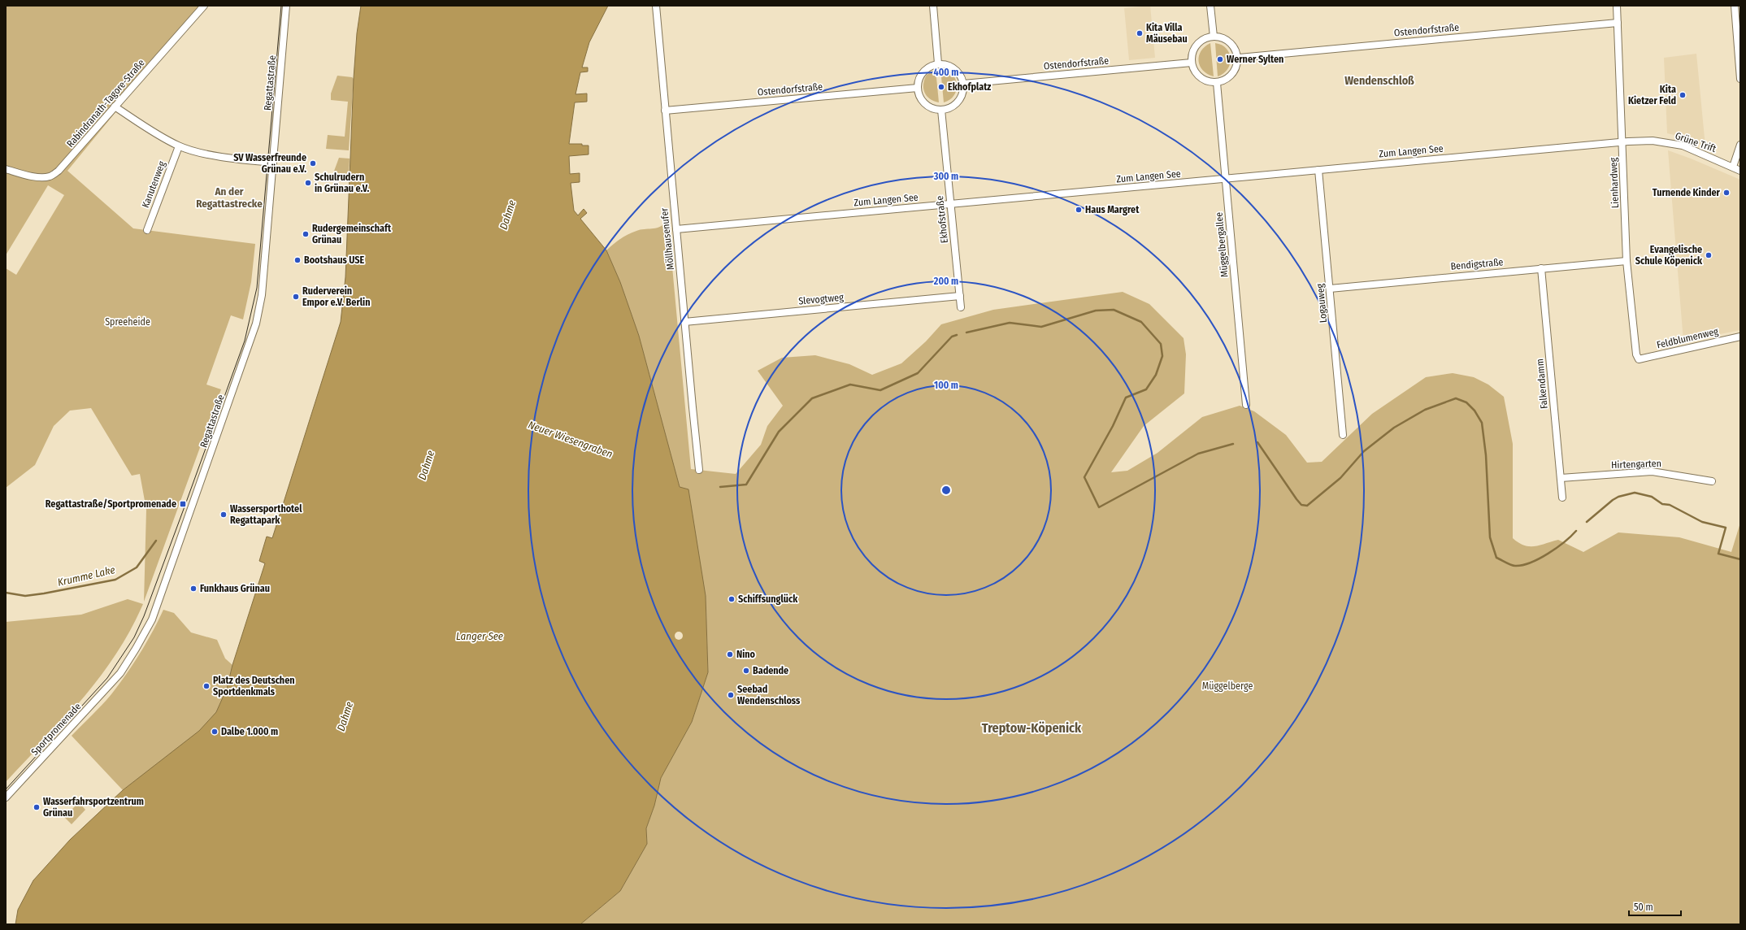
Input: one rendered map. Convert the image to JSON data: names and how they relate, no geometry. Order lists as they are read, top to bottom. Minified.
{"streets":{"street":["Ostendorfstraße","Regattastraße","Rabindranath-Tagore-Straße","Grüne Trift","Zum Langen See","Lienhardweg","Kanutenweg","Ekhofstraße","Möllhausenufer","Müggelbergallee","Bendigstraße","Slevogtweg","Logauweg","Feldblumenweg","Falkendamm","Hirtengarten","Sportpromenade"]},"crossings":[["Ostendorfstraße","Lienhardweg"],["Ostendorfstraße","Ekhofstraße"],["Ostendorfstraße","Möllhausenufer"],["Ostendorfstraße","Müggelbergallee"],["Regattastraße","Sportpromenade"],["Grüne Trift","Zum Langen See"],["Grüne Trift","Lienhardweg"],["Zum Langen See","Lienhardweg"],["Zum Langen See","Ekhofstraße"],["Zum Langen See","Möllhausenufer"],["Zum Langen See","Müggelbergallee"],["Zum Langen See","Logauweg"],["Lienhardweg","Bendigstraße"],["Lienhardweg","Feldblumenweg"],["Ekhofstraße","Slevogtweg"],["Möllhausenufer","Slevogtweg"],["Bendigstraße","Logauweg"],["Bendigstraße","Falkendamm"],["Falkendamm","Hirtengarten"]],"districts":["Wendenschloß","An der Regattastrecke","Treptow-Köpenick"],"water":["Dahme","Neuer Wiesengraben","Krumme Lake","Langer See"],"parks":["Spreeheide","Müggelberge"],"places":{"other":["Kita Villa Mäusebau","Werner Sylten","Ekhofplatz","Kita Kietzer Feld","SV Wasserfreunde Grünau e.V.","Schulrudern in Grünau e.V.","Turnende Kinder","Haus Margret","Rudergemeinschaft Grünau","Evangelische Schule Köpenick","Bootshaus USE","Ruderverein Empor e.V. Berlin","Wassersporthotel Regattapark","Funkhaus Grünau","Schiffsunglück","Nino","Badende","Platz des Deutschen Sportdenkmals","Seebad Wendenschloss","Dalbe 1.000 m","Wasserfahrsportzentrum Grünau"],"transit":["Regattastraße/Sportpromenade"]},"scale_bar":"50 m","rings":["400 m","300 m","200 m","100 m"]}
